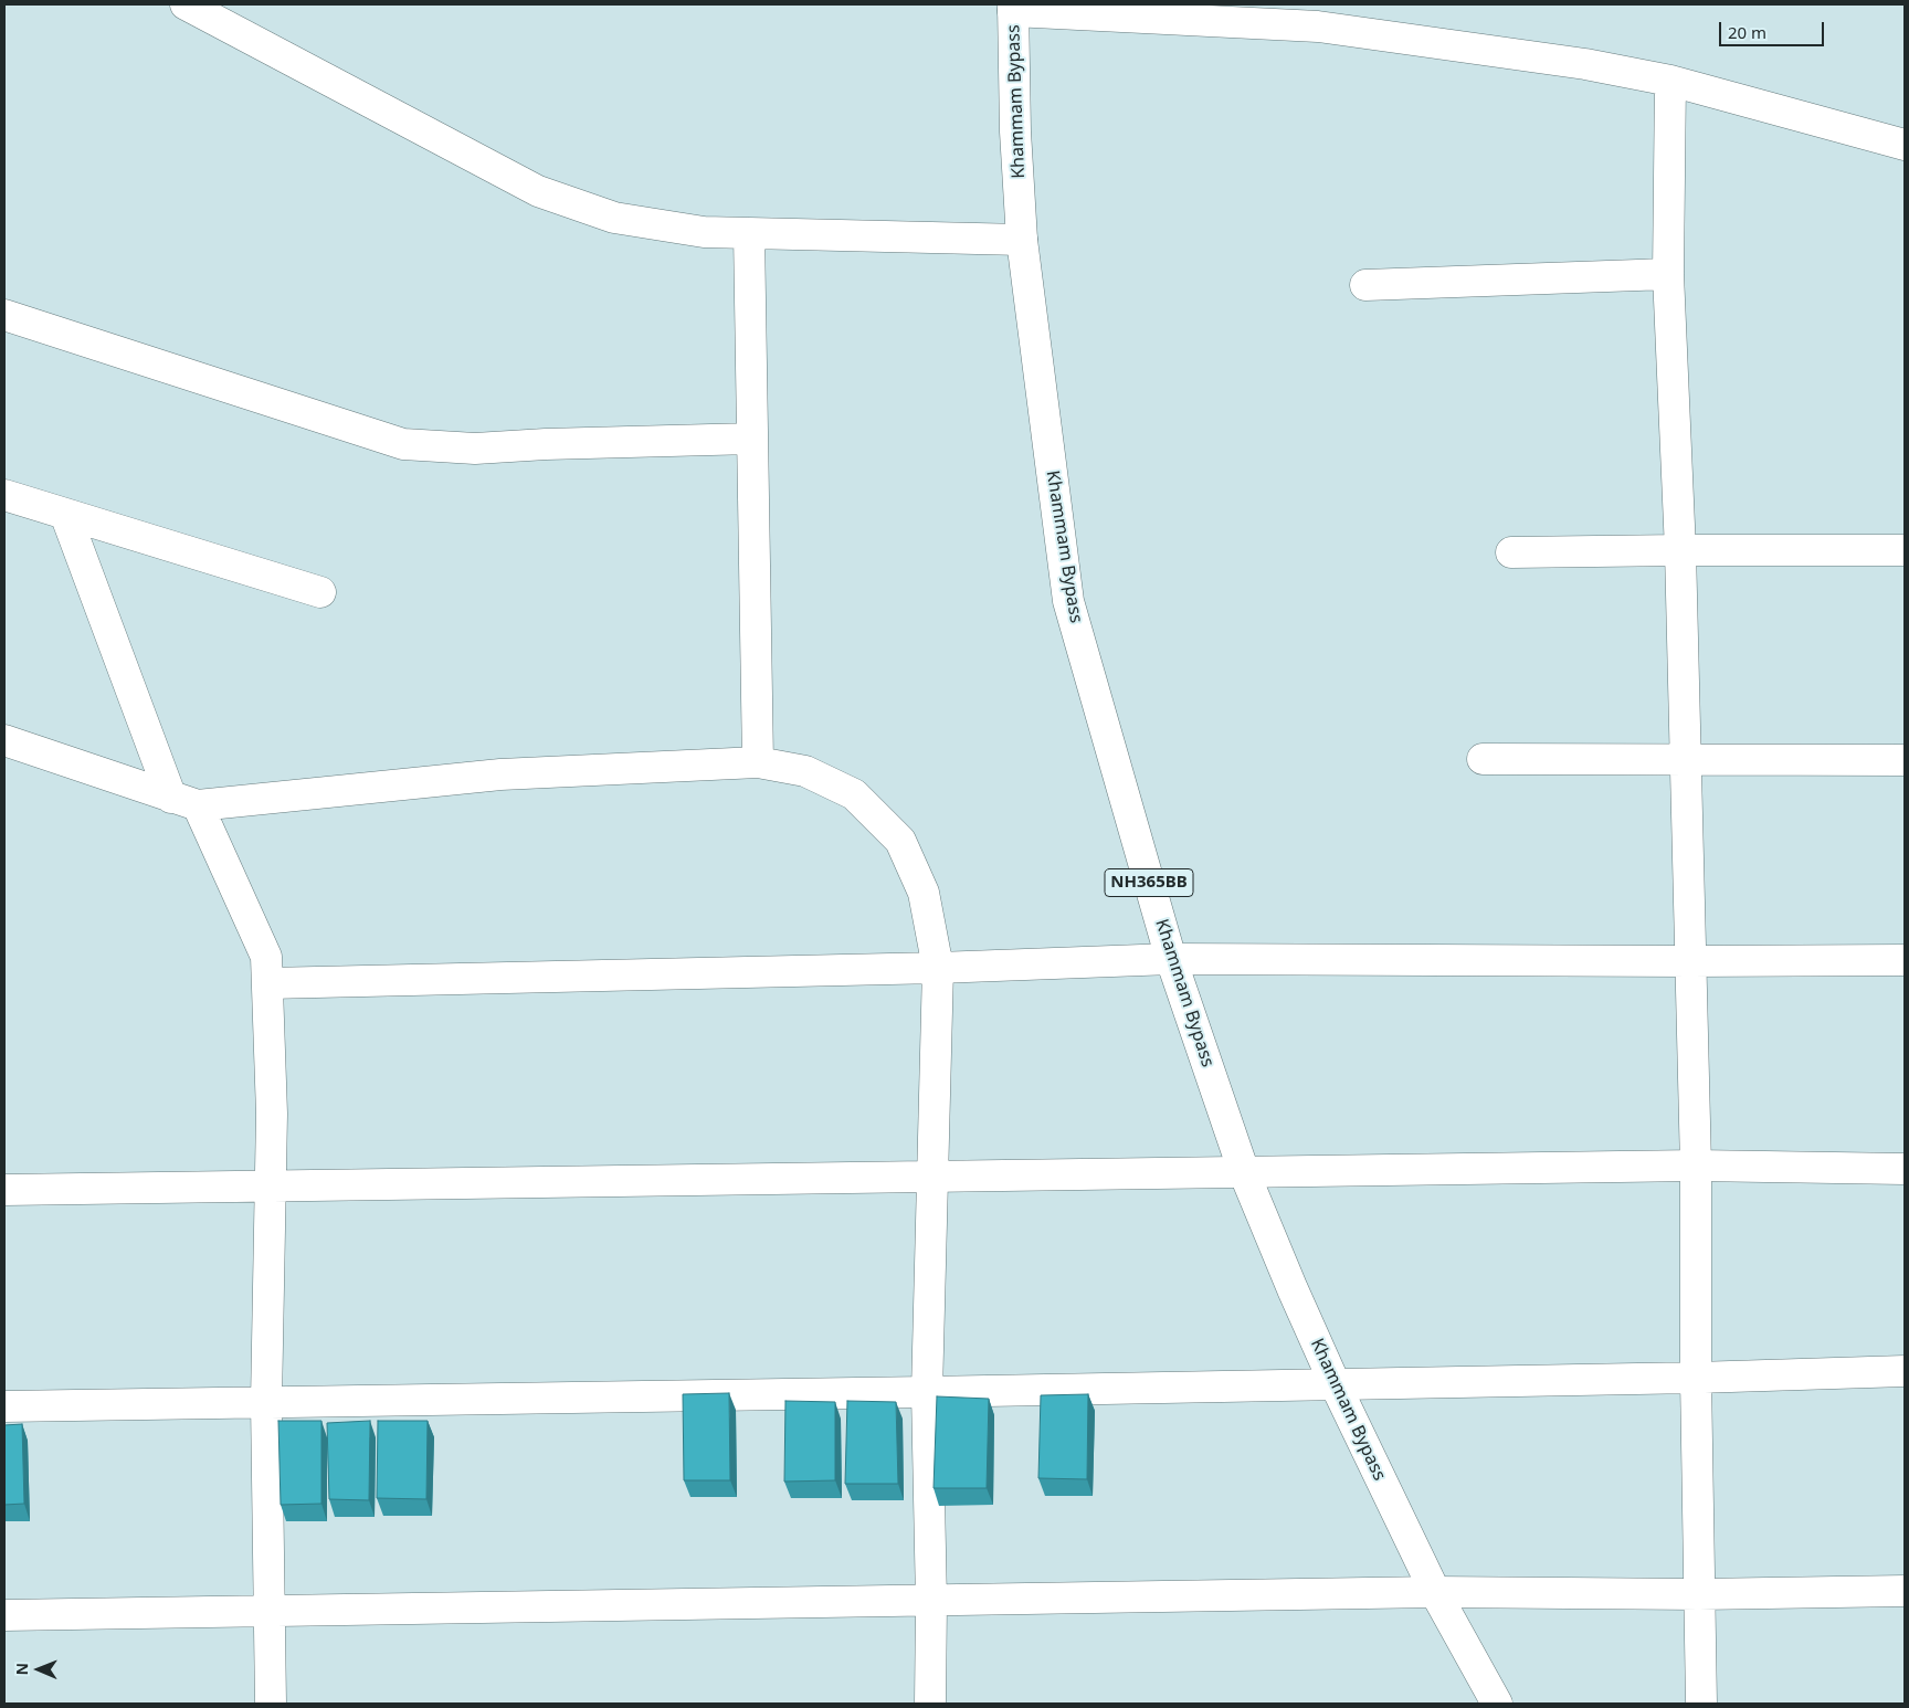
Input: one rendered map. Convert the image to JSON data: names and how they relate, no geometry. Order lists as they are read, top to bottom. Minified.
{"streets":{"main road":["Khammam Bypass","NH365BB"]},"scale_bar":"20 m","north":"left"}
